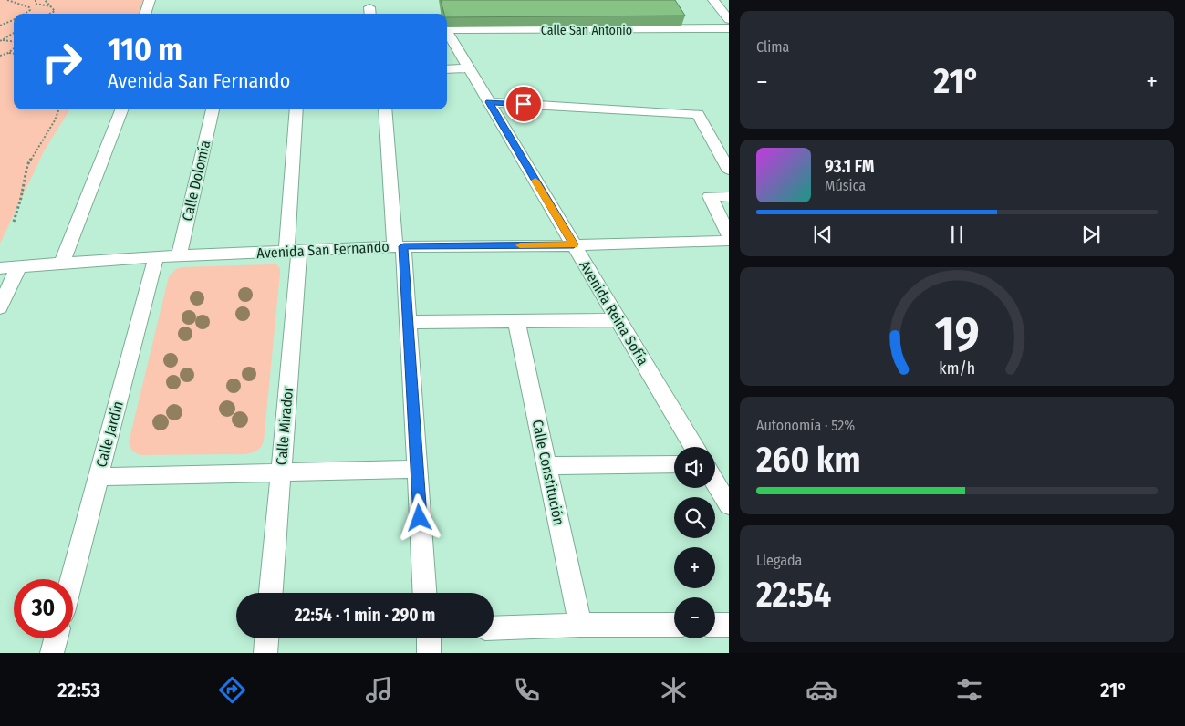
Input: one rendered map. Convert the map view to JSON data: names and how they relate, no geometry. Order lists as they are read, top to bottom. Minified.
{"streets":{"street":["Calle San Antonio","Calle Dolomía","Avenida San Fernando","Avenida Reina Sofía","Calle Mirador","Calle Jardín","Calle Constitución"]},"crossings":[["Calle Dolomía","Avenida San Fernando"],["Avenida San Fernando","Avenida Reina Sofía"],["Avenida San Fernando","Calle Mirador"],["Avenida San Fernando","Calle Jardín"]],"page":{"tile":["Clima",["Autonomía · 52%","260 km"],["Llegada","22:54"]],"turn":["110 m","Avenida San Fernando"],"heat":["−","21°","+"],"song":["93.1 FM","Música"],"map_buttons":["+","−"],"limit":"30","trip":"22:54 · 1 min · 290 m","tabs":["22:53","21°"],"gauge":["19","km/h"]}}
